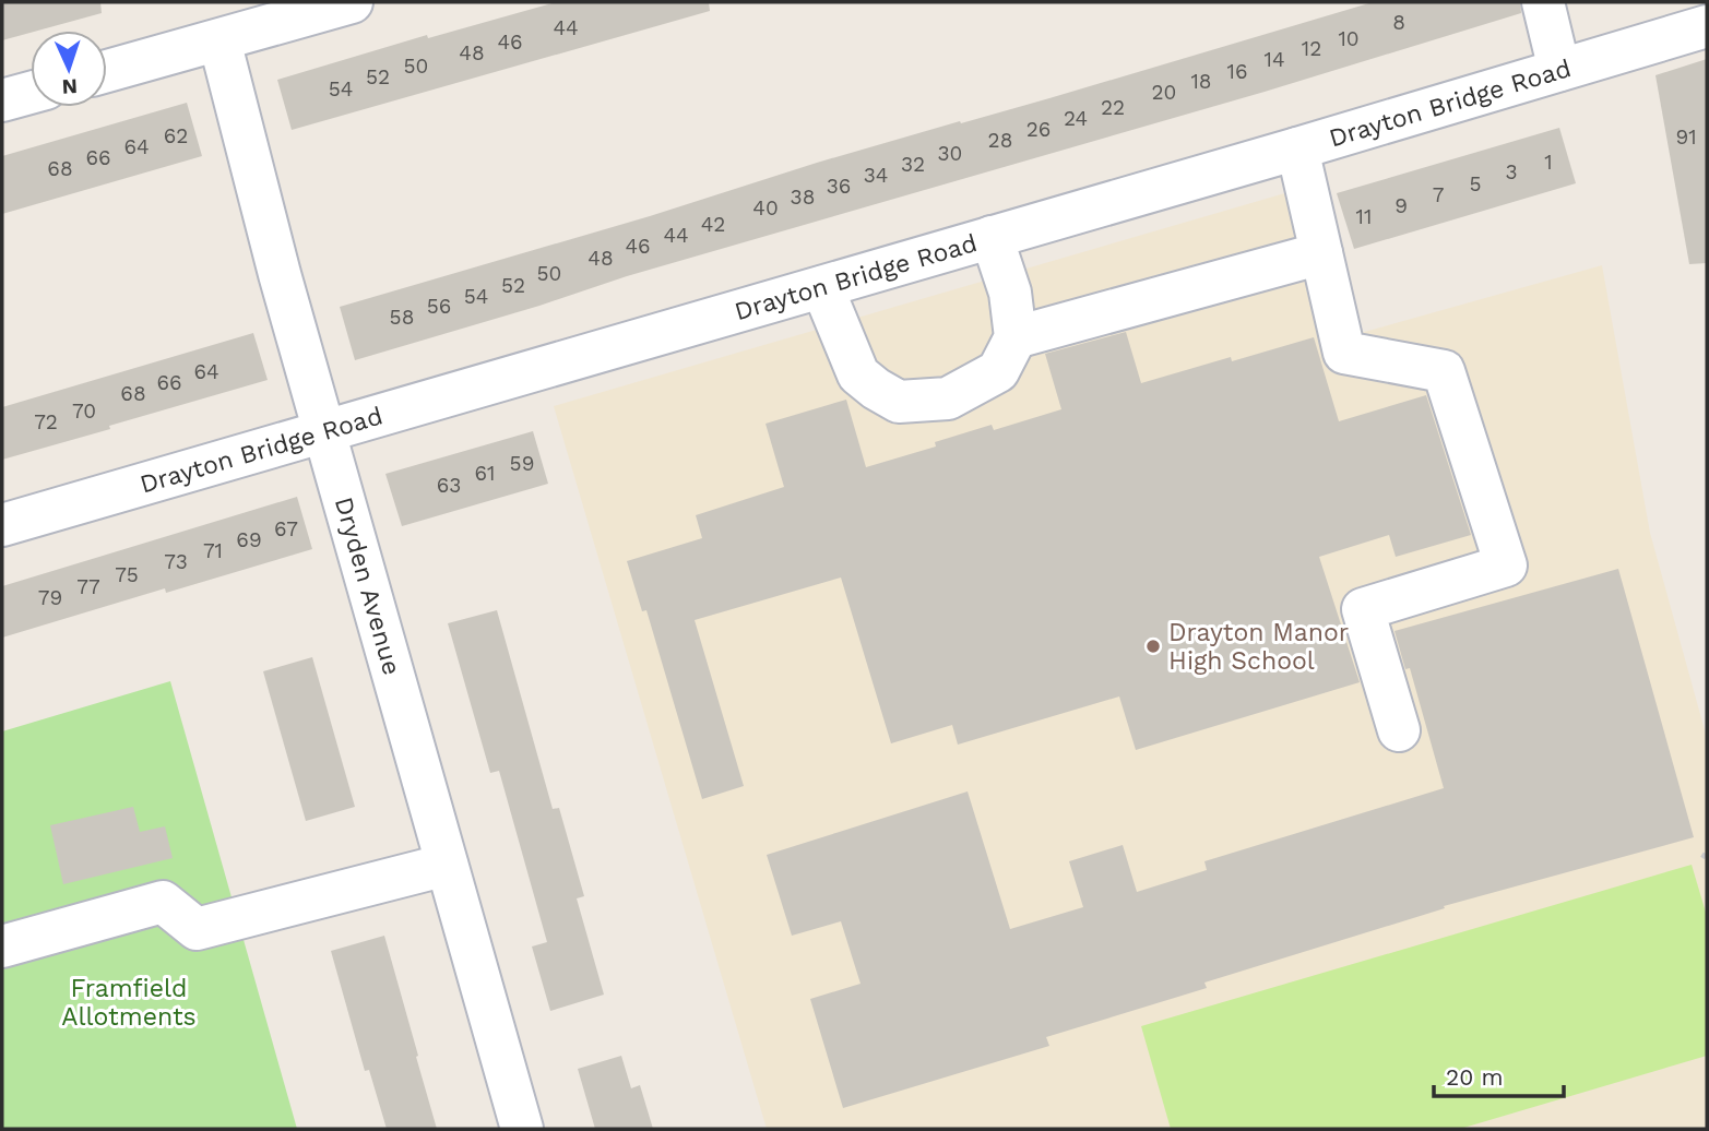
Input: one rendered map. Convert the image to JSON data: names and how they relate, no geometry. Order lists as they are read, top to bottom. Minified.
{"streets":{"street":["Drayton Bridge Road","Dryden Avenue"]},"crossings":[["Drayton Bridge Road","Dryden Avenue"]],"parks":["Framfield Allotments"],"places":["Drayton Manor High School"],"house_numbers":["8","44","10","46","12","48","14","50","16","52","18","54","20","22","24","26","62","91","28","64","30","66","1","32","68","3","34","5","36","7","38","9","40","11","42","44","46","48","50","52","54","56","58","64","66","68","70","72","59","61","63","67","69","71","73","75","77","79"],"scale_bar":"20 m","north":"bottom"}
